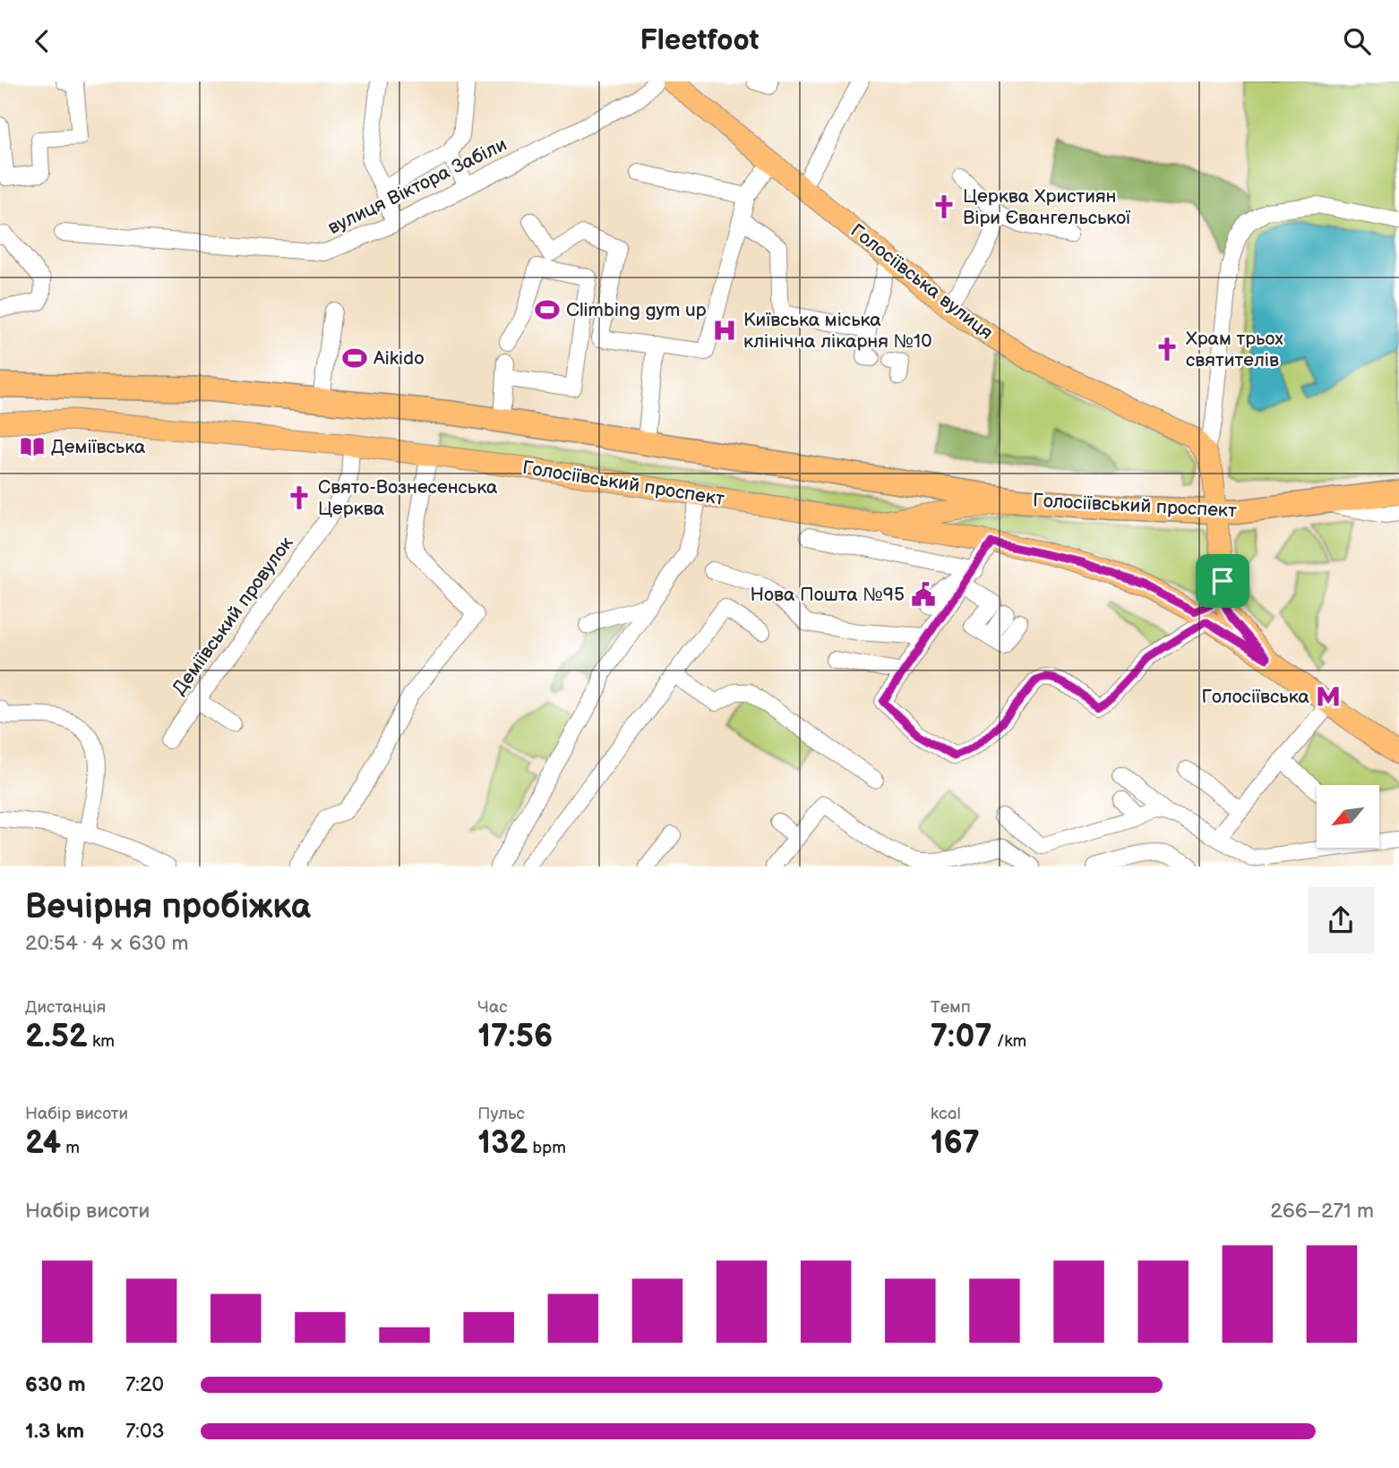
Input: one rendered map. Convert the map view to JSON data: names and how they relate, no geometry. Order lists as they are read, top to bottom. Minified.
{"streets":{"highway":["Голосіївський проспект"],"main road":["Голосіївська вулиця"],"street":["вулиця Віктора Забіли","Деміївський провулок"]},"crossings":[["Голосіївський проспект","Деміївський провулок"]],"places":{"church":["Церква Християн Віри Євангельської","Храм трьох святителів","Свято-Вознесенська Церква"],"sports":["Climbing gym up","Aikido"],"hospital":["Київська міська клінічна лікарня №10"],"library":["Деміївська"],"public building":["Нова Пошта №95"],"metro station":["Голосіївська"]},"north":"bottom left","page":{"header":"Fleetfoot","heading":["Вечірня пробіжка","20:54 · 4 × 630 m"],"stats":[["Дистанція","2.52 km"],["Час","17:56"],["Темп","7:07 /km"],["Набір висоти","24 m"],["Пульс","132 bpm"],["kcal","167"]],"chart":["Набір висоти","266–271 m"],"list":[{"name":"630 m","note":"7:20"},{"name":"1.3 km","note":"7:03"}]}}
